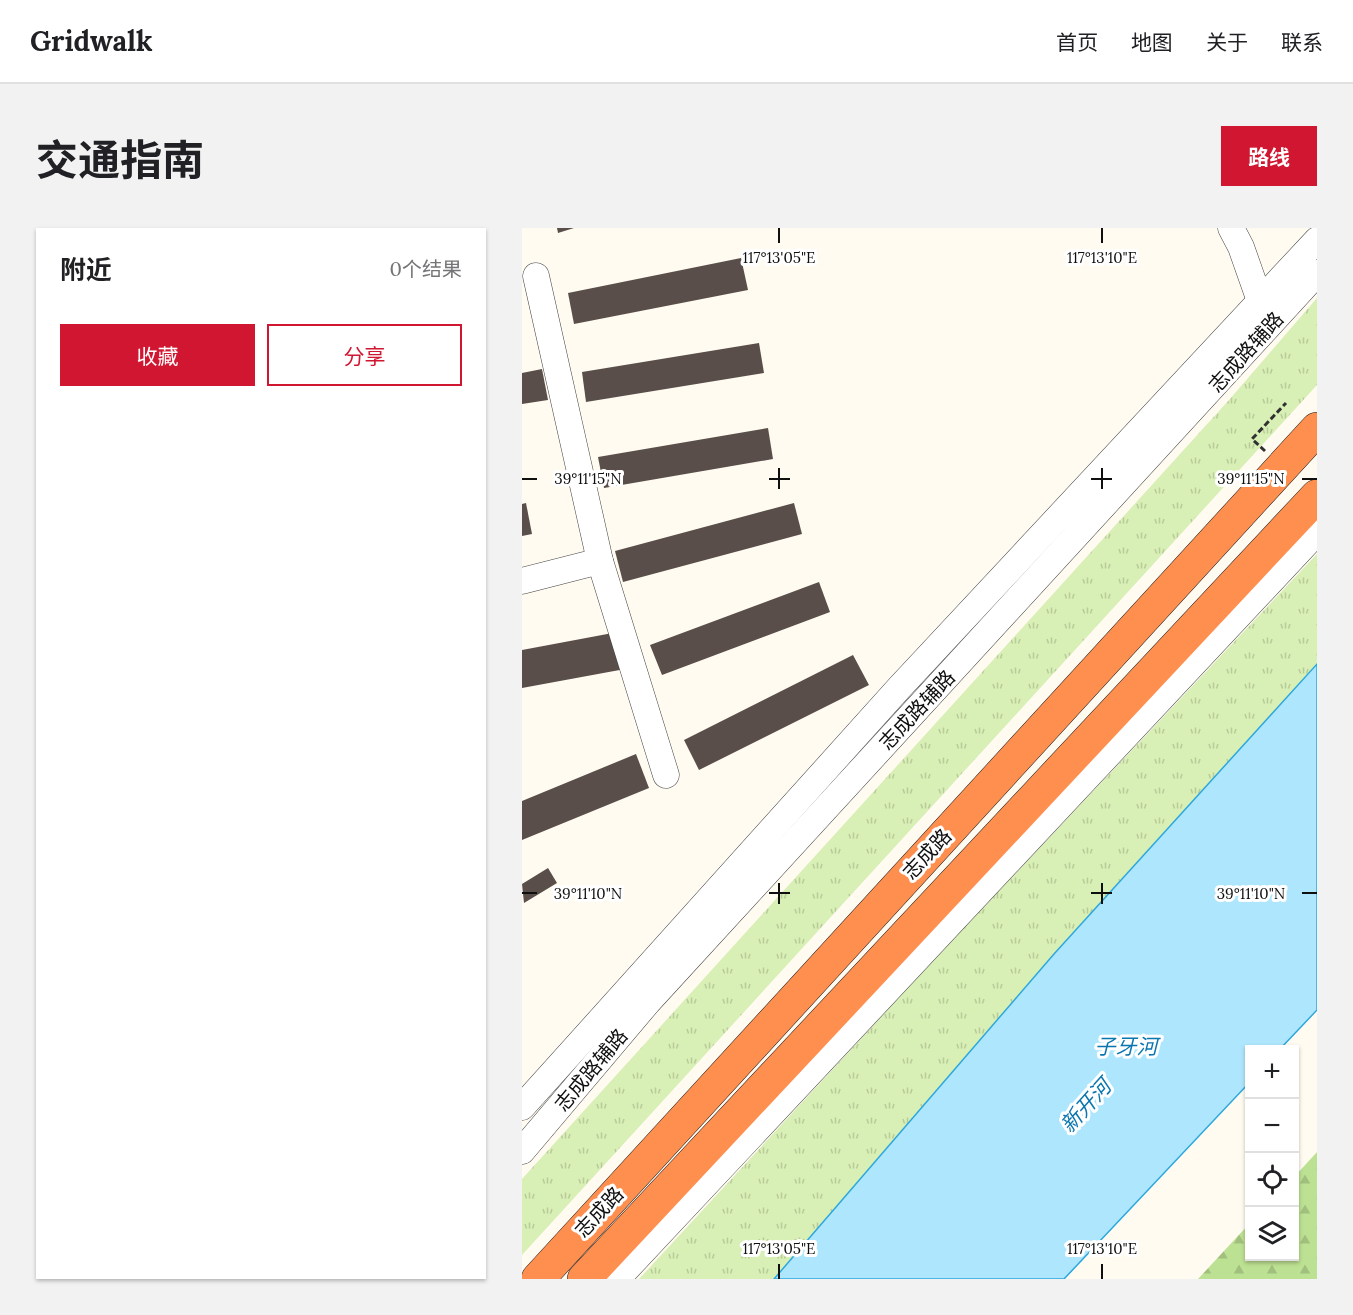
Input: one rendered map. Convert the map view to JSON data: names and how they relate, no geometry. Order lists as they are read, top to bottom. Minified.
{"streets":{"highway":["志成路"],"street":["志成路辅路"]},"water":["子牙河","新开河"],"page":{"header":"Gridwalk","nav":["首页","地图","关于","联系"],"title":"交通指南","buttons":["路线",["收藏","分享"]],"heading":["附近","0个结果"],"map_buttons":["+","−"]},"coordinates":["117°13'05\"E","117°13'10\"E","39°11'15\"N","39°11'10\"N"]}
